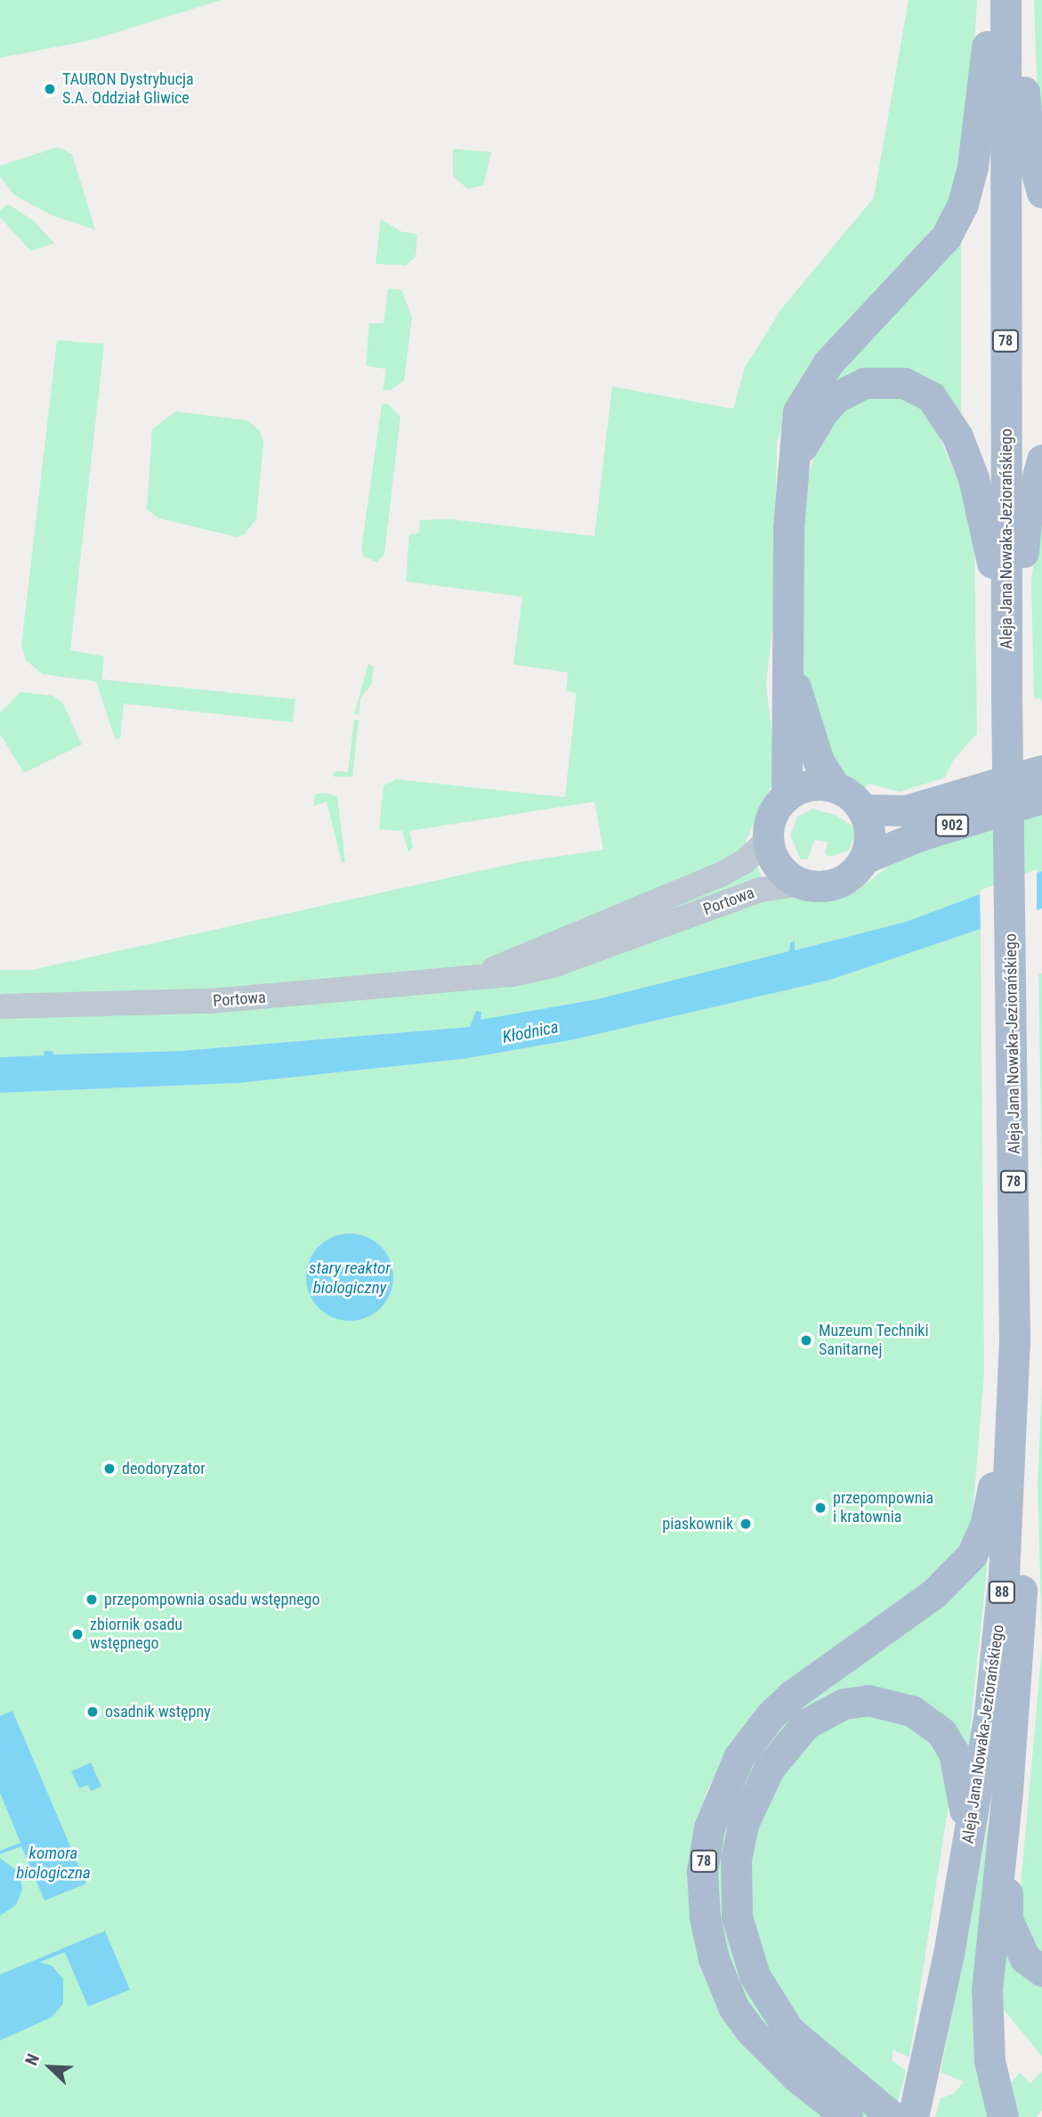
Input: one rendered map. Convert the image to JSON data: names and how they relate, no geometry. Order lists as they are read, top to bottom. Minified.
{"streets":{"main road":["78","Aleja Jana Nowaka-Jeziorańskiego","902","88"],"street":["Portowa"]},"crossings":[["78","Aleja Jana Nowaka-Jeziorańskiego"],["902","Portowa"]],"water":["Kłodnica","stary reaktor biologiczny","komora biologiczna"],"places":["TAURON Dystrybucja S.A. Oddział Gliwice","Muzeum Techniki Sanitarnej","deodoryzator","przepompownia i kratownia","piaskownik","przepompownia osadu wstępnego","zbiornik osadu wstępnego","osadnik wstępny"],"north":"top left"}
